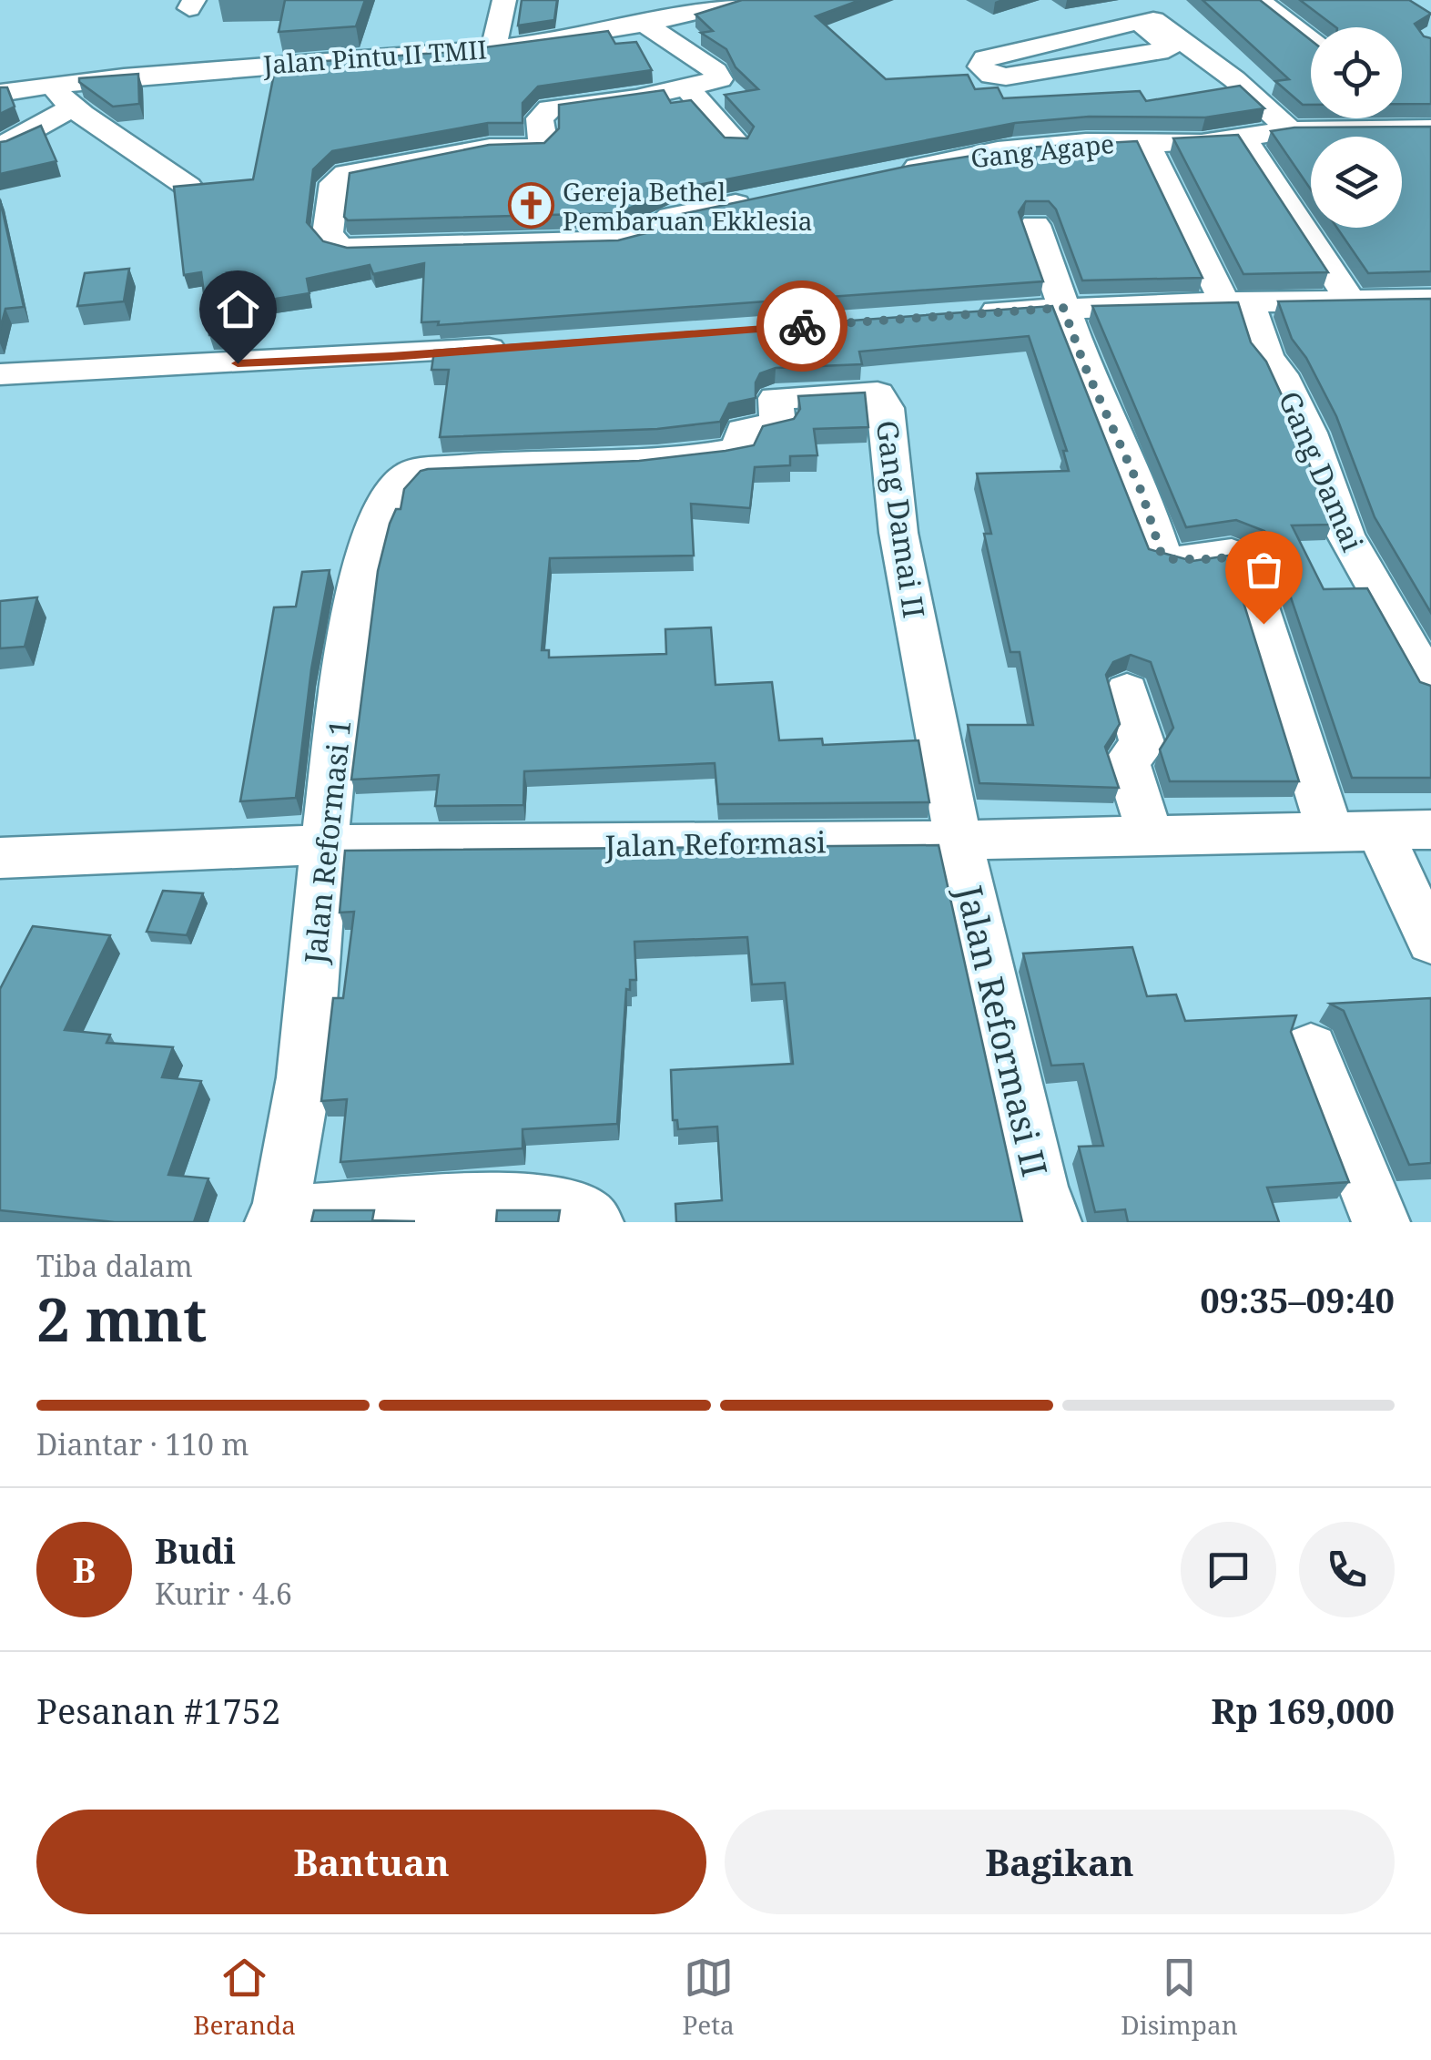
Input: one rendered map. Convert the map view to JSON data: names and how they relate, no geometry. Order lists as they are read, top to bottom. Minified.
{"streets":{"street":["Jalan Pintu II TMII","Gang Agape","Gang Damai","Gang Damai II","Jalan Reformasi 1","Jalan Reformasi","Jalan Reformasi II"]},"crossings":[["Gang Agape","Gang Damai"],["Gang Damai II","Jalan Reformasi 1"],["Gang Damai II","Jalan Reformasi"],["Gang Damai II","Jalan Reformasi II"],["Jalan Reformasi 1","Jalan Reformasi"],["Jalan Reformasi","Jalan Reformasi II"]],"places":{"church":["Gereja Bethel Pembaruan Ekklesia"]},"page":{"heading":["2 mnt","Tiba dalam","09:35–09:40"],"panel":["Budi","Kurir · 4.6","Pesanan #1752","Rp 169,000"],"bar":"Diantar · 110 m","round":"B","buttons":["Bantuan","Bagikan"],"tabs":["Beranda","Peta","Disimpan"]}}
